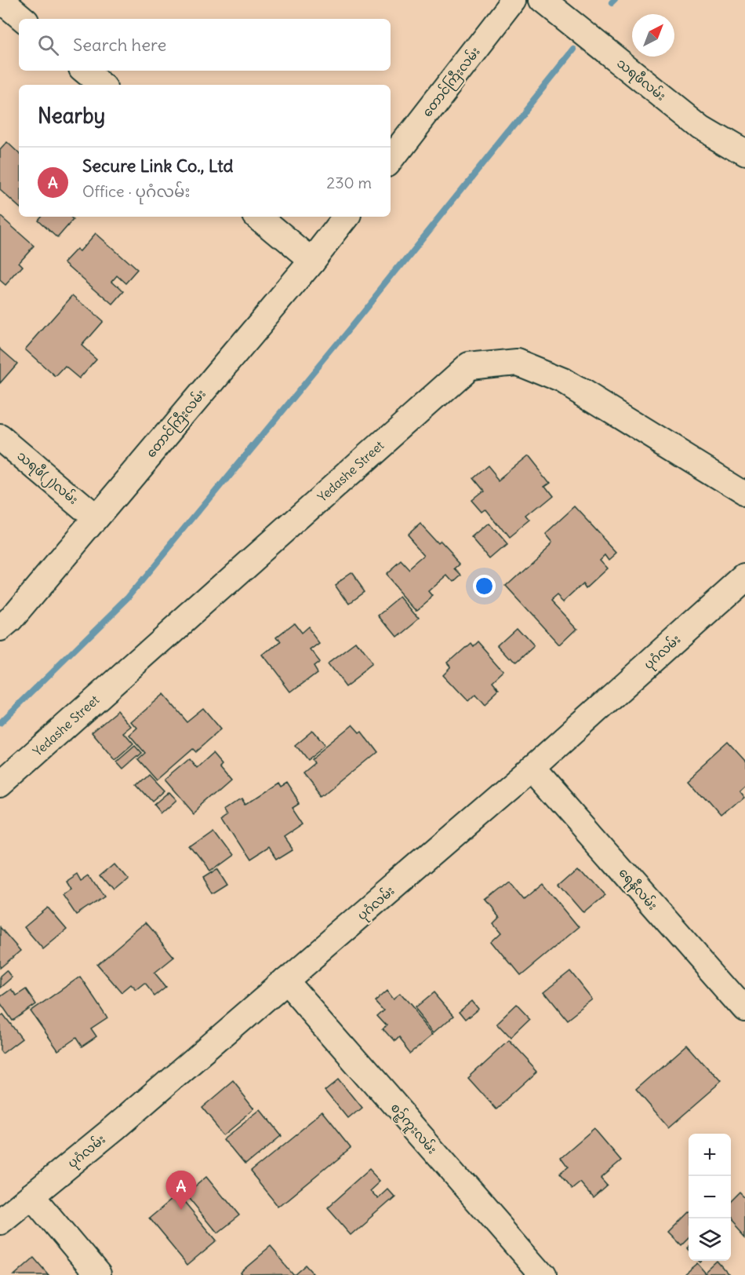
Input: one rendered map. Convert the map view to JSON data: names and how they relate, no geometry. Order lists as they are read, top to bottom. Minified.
{"streets":{"street":["သရဖီလမ်း","တောင်ကြီးလမ်း","Yedashe Street","သရဖီ(၂)လမ်း","ပုဂံလမ်း","ရေနီလမ်း","စဉ့်ကူးလမ်း"]},"crossings":[["တောင်ကြီးလမ်း","သရဖီ(၂)လမ်း"],["ပုဂံလမ်း","ရေနီလမ်း"],["ပုဂံလမ်း","စဉ့်ကူးလမ်း"]],"north":"top right","page":{"search":"Search here","heading":"Nearby","list":[{"mark":"A","name":"Secure Link Co., Ltd","note":"Office · ပုဂံလမ်း","value":"230 m"}],"map_buttons":["+","−"],"pins":"A"}}
